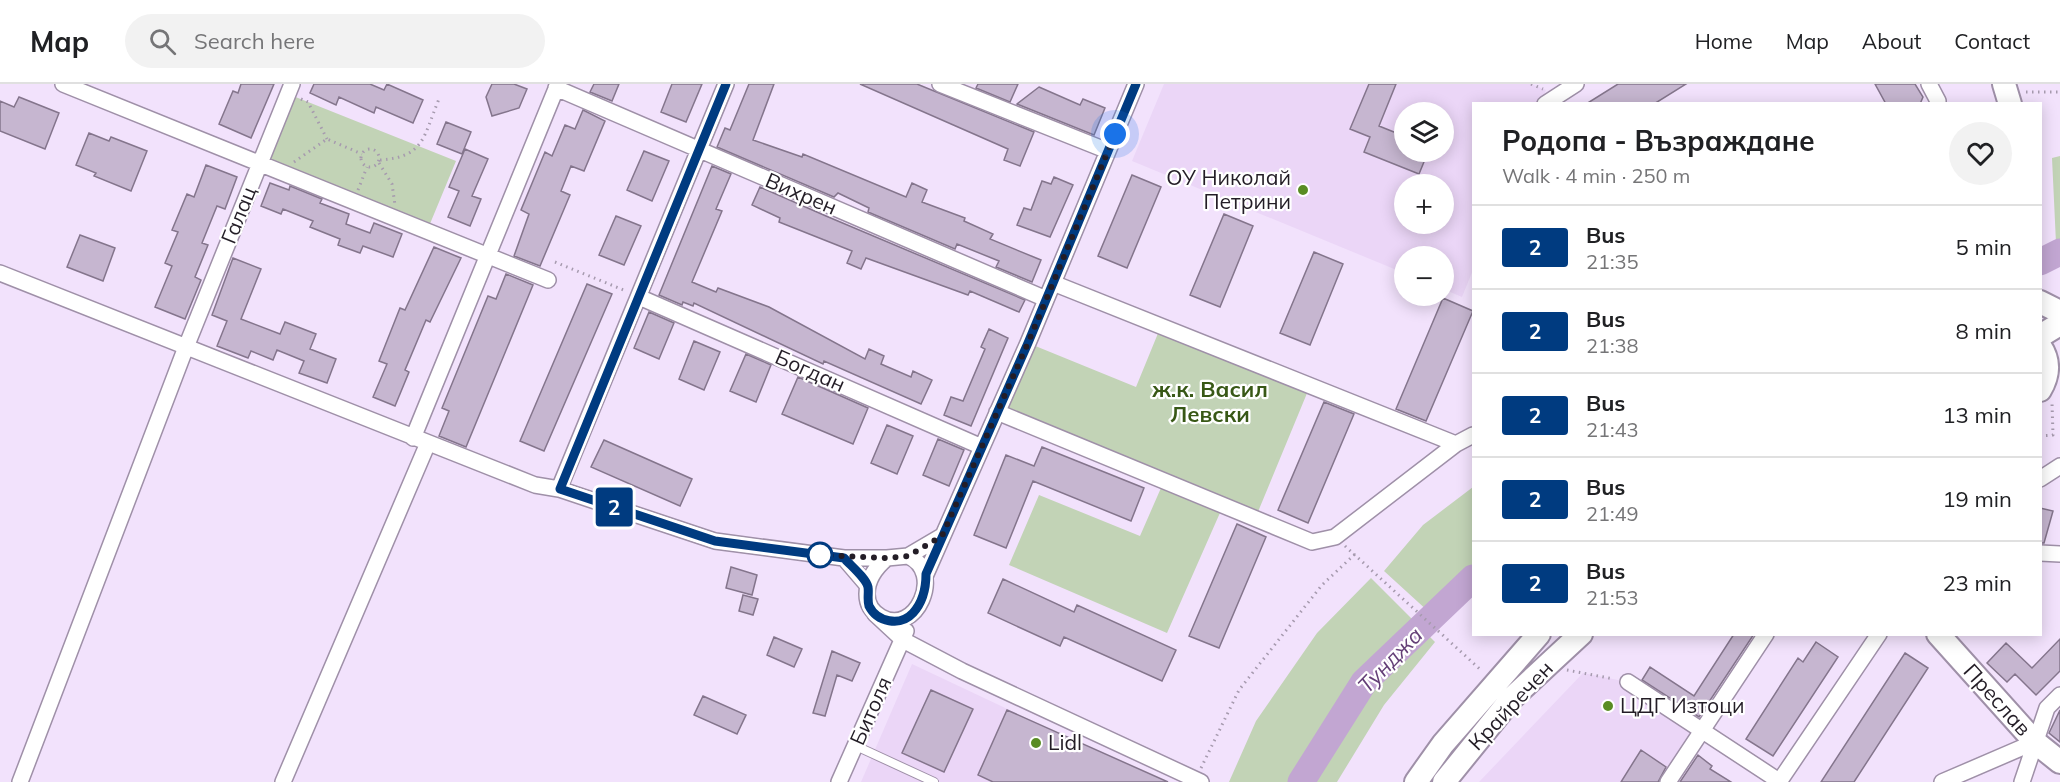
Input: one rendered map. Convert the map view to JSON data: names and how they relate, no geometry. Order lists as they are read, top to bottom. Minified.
{"streets":{"street":["Вихрен","Галац","Богдан","Преслав","Крайречен","Битоля"]},"districts":["ж.к. Васил Левски"],"water":["Тунджа"],"places":["ОУ Николай Петрини","ЦДГ Изтоци","Lidl"],"lines":["bus line 2"],"page":{"header":"Map","search":"Search here","nav":["Home","Map","About","Contact"],"on_map":"2","map_buttons":["+","−"],"heading":["Родопа - Възраждане","Walk · 4 min · 250 m"],"list":[{"mark":"2","name":"Bus","note":"21:35","value":"5 min"},{"mark":"2","name":"Bus","note":"21:38","value":"8 min"},{"mark":"2","name":"Bus","note":"21:43","value":"13 min"},{"mark":"2","name":"Bus","note":"21:49","value":"19 min"},{"mark":"2","name":"Bus","note":"21:53","value":"23 min"}]}}
